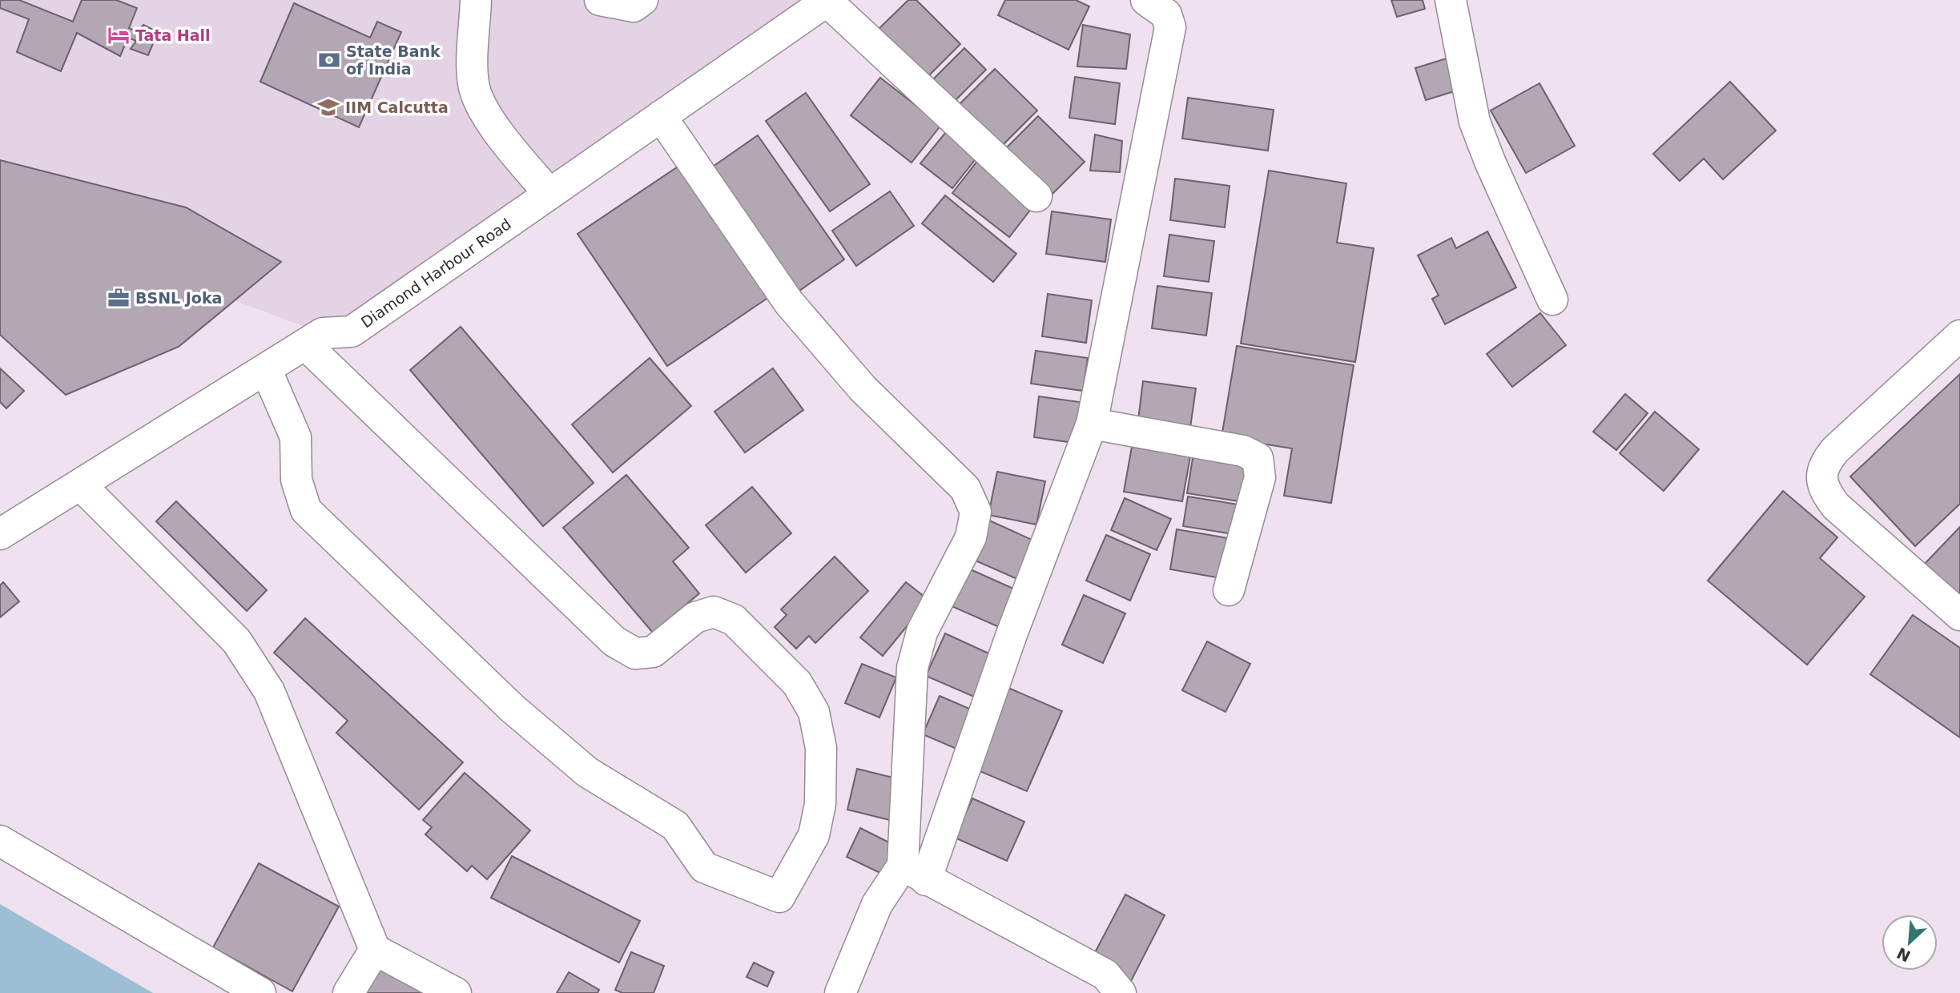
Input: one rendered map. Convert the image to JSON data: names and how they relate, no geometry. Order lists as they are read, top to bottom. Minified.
{"streets":{"main road":["Diamond Harbour Road"]},"places":{"hotel":["Tata Hall"],"bank":["State Bank of India"],"school or university":["IIM Calcutta"],"office":["BSNL Joka"]},"north":"bottom left"}
